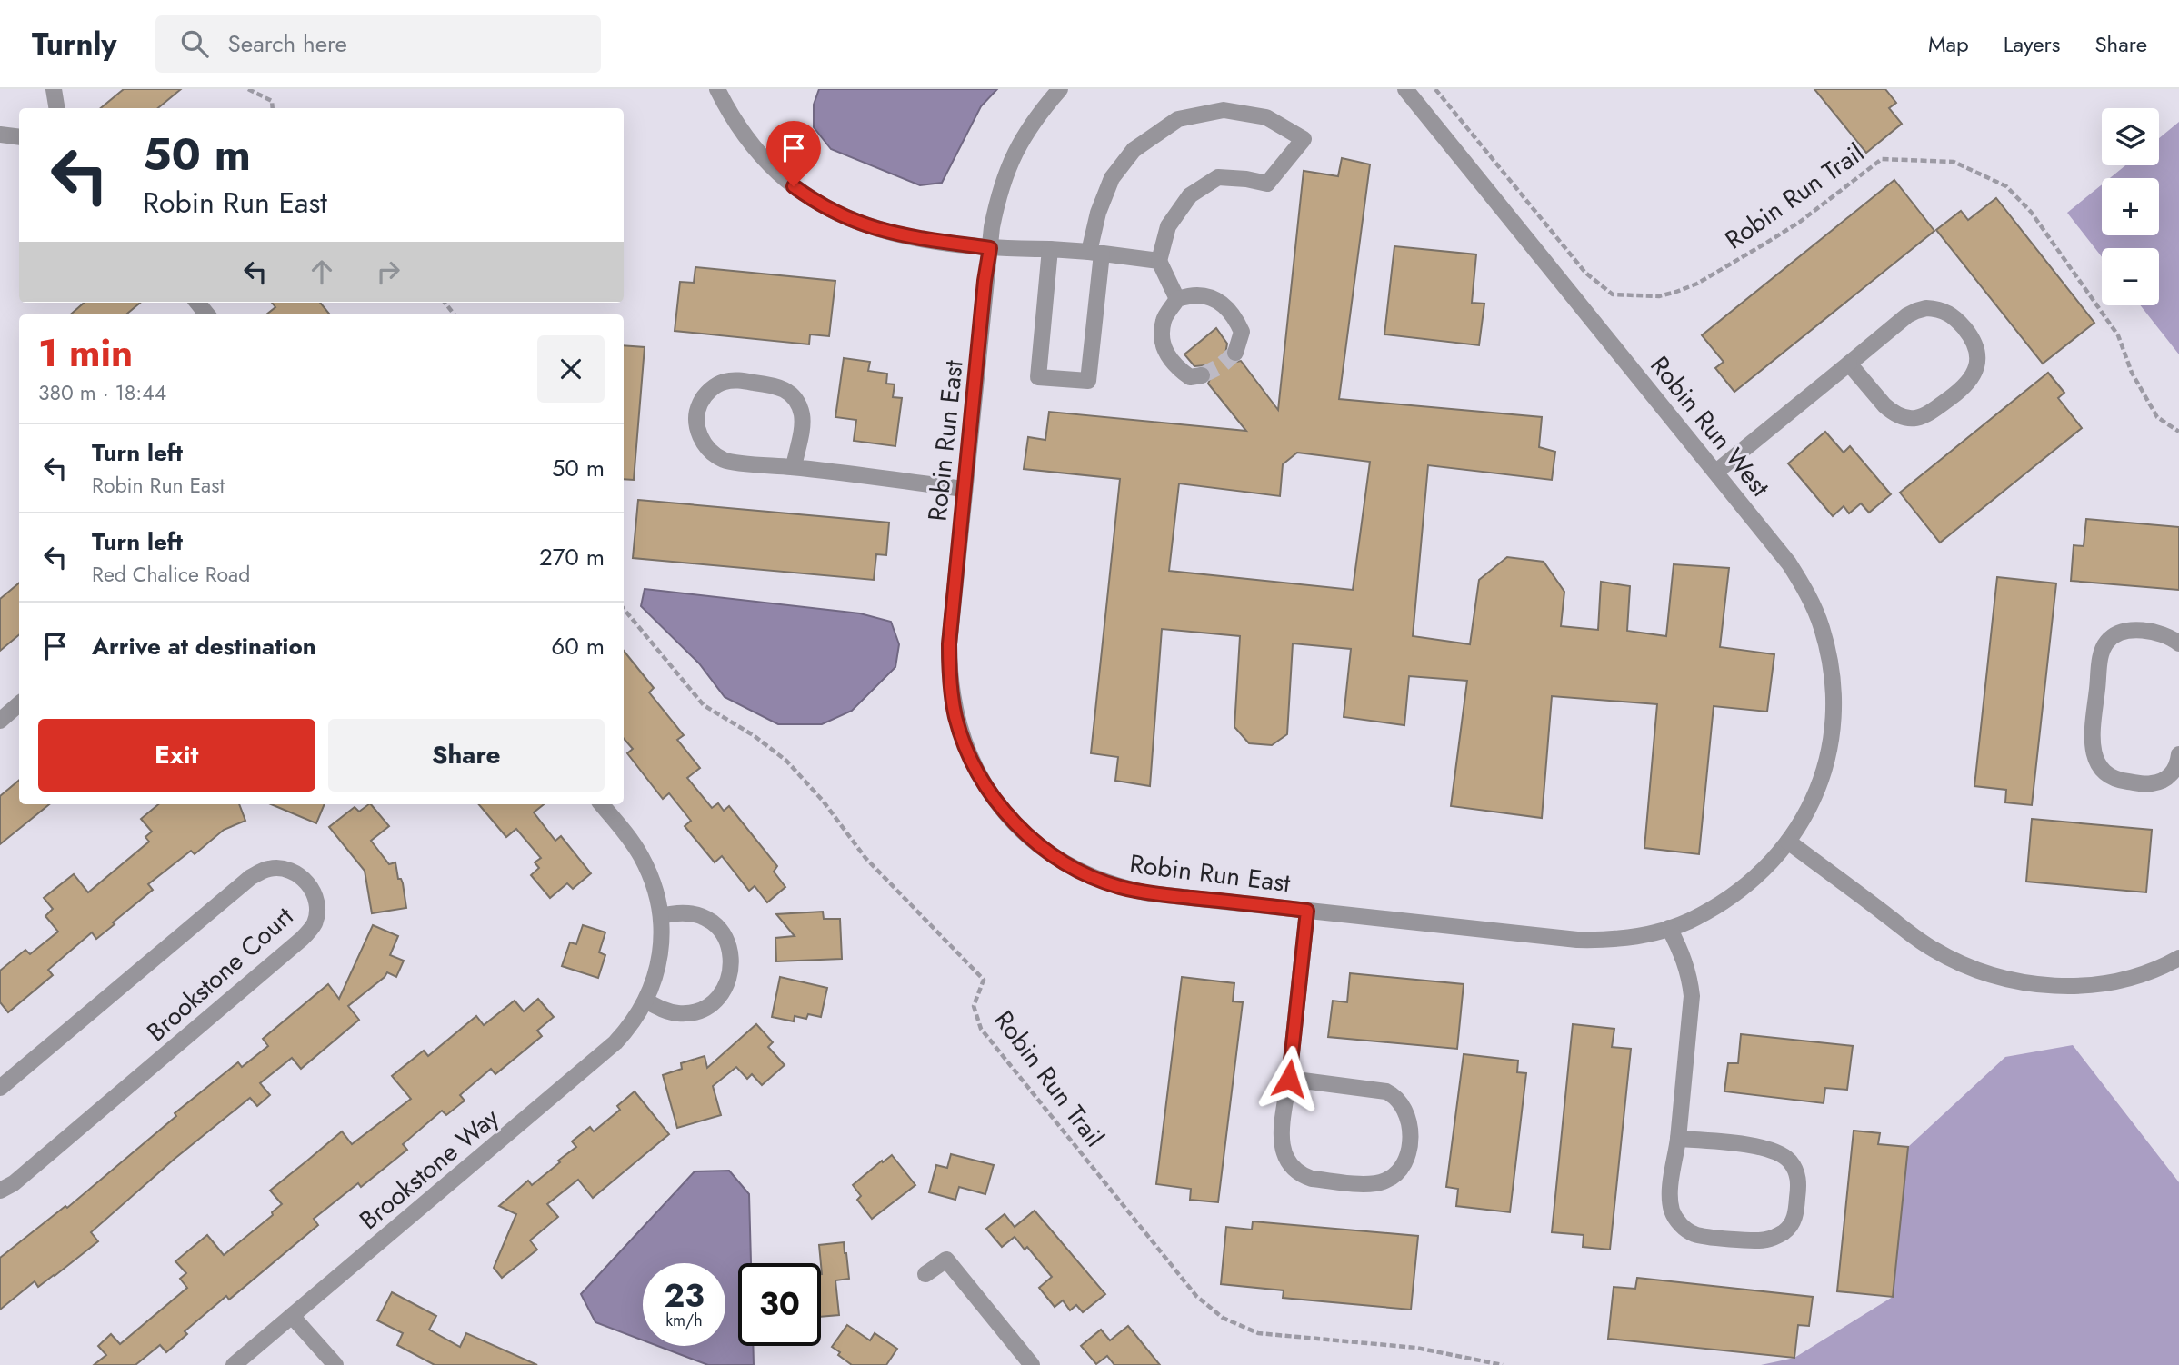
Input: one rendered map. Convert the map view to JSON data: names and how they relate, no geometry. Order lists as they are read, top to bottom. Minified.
{"streets":{"street":["Robin Run West","Robin Run East","Brookstone Court","Brookstone Way"],"path":["Robin Run Trail"]},"crossings":[["Robin Run West","Robin Run East"]],"page":{"header":"Turnly","search":"Search here","nav":["Map","Layers","Share"],"map_buttons":["+","−"],"turn":["50 m","Robin Run East"],"heading":["1 min","380 m · 18:44"],"list":[{"name":"Turn left","note":"Robin Run East","value":"50 m"},{"name":"Turn left","note":"Red Chalice Road","value":"270 m"},{"name":"Arrive at destination","value":"60 m"}],"buttons":["Exit","Share"],"speed":"23 km/h","limit":"30"}}
